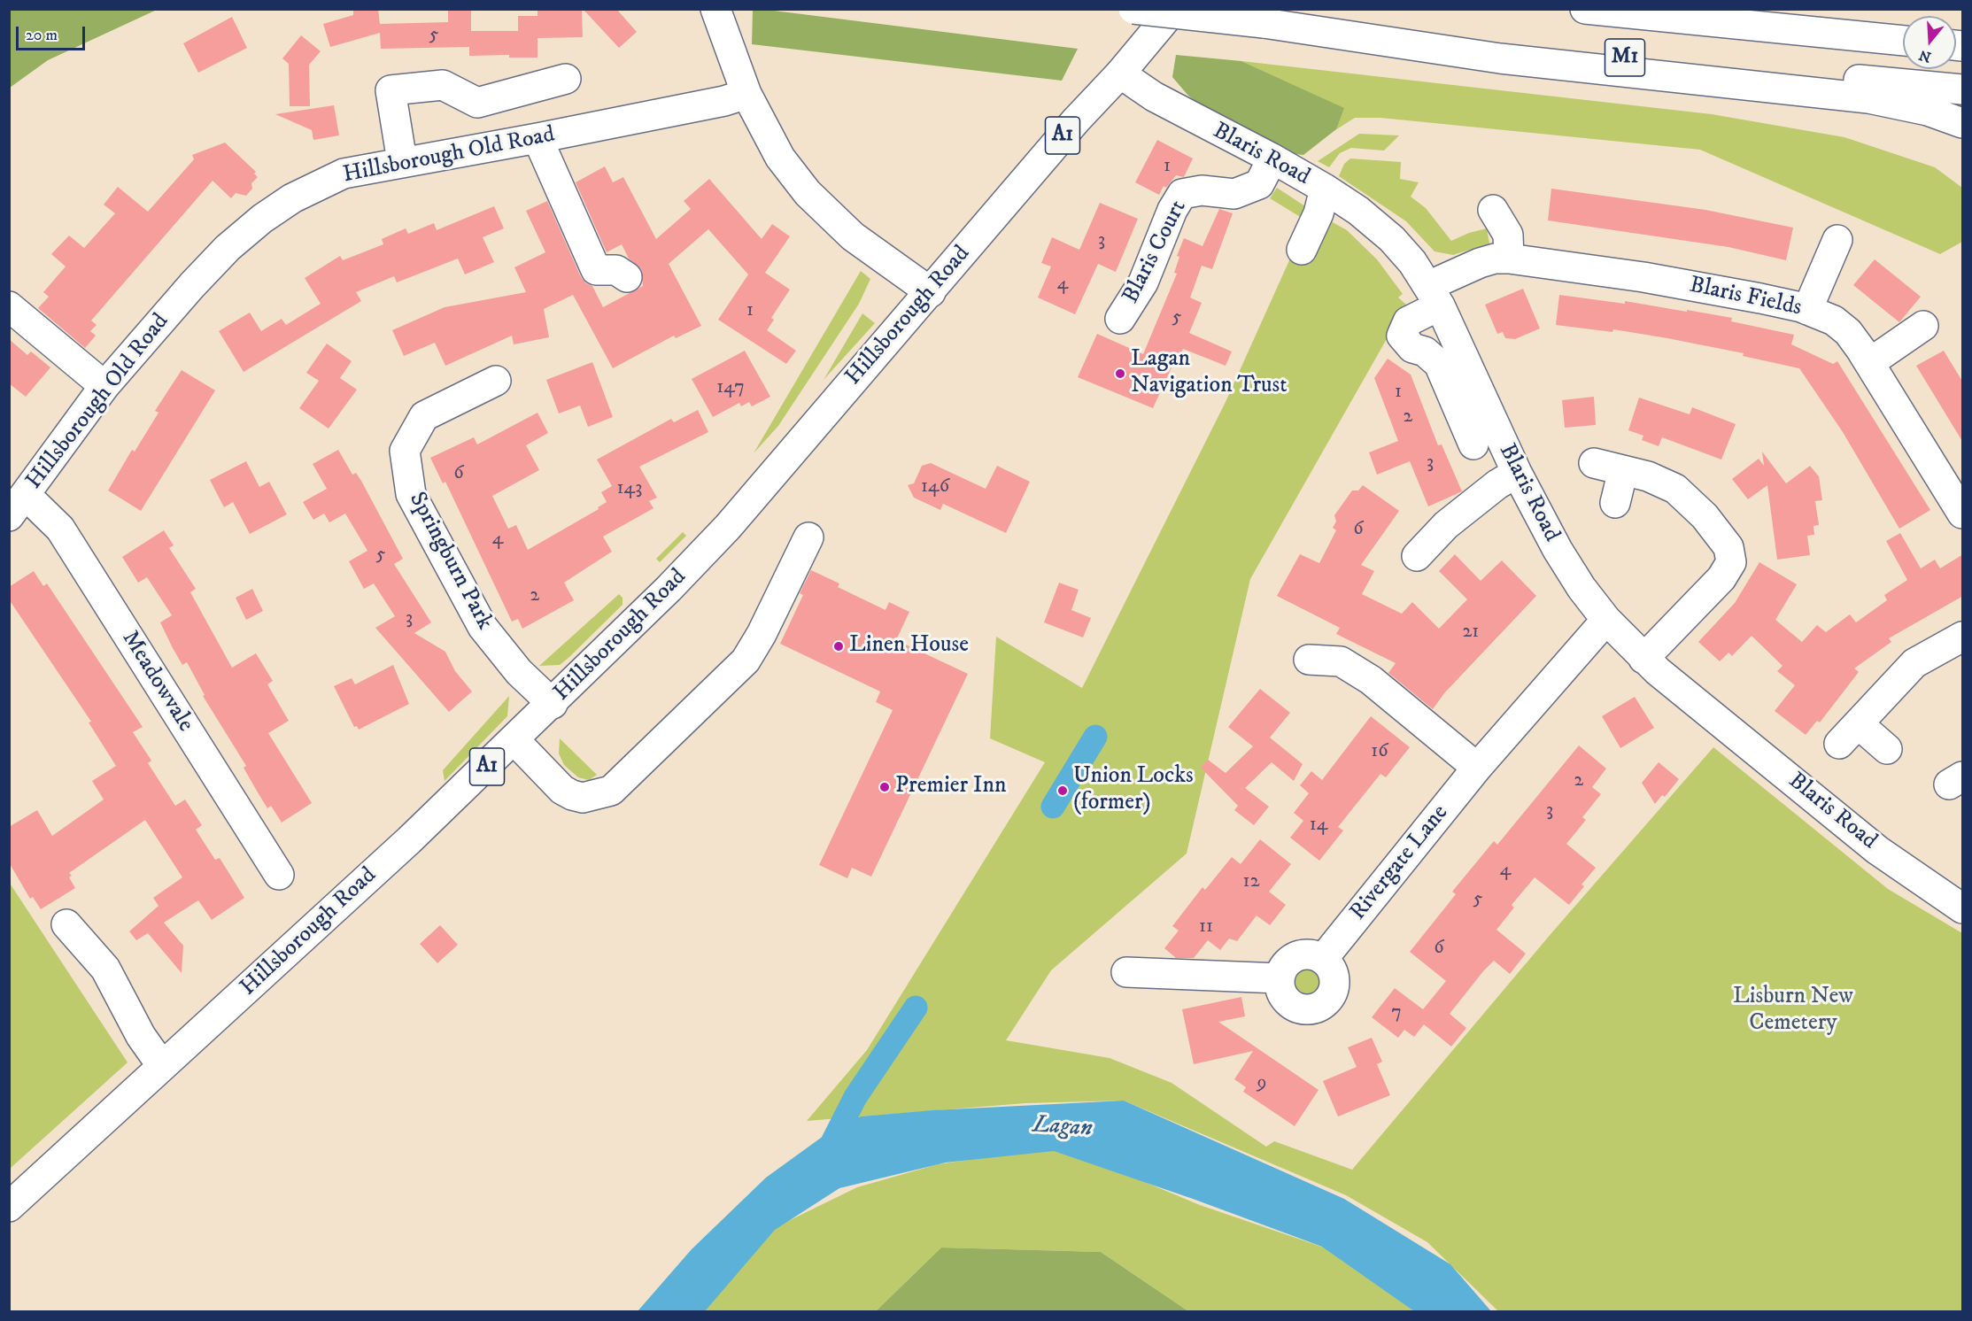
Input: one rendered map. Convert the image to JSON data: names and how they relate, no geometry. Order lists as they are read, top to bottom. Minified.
{"streets":{"main road":["M1","A1","Blaris Road","Hillsborough Old Road","Blaris Court","Blaris Fields","Hillsborough Road","Springburn Park","Meadowvale","Rivergate Lane"]},"crossings":[["Blaris Road","Blaris Court"],["Blaris Road","Blaris Fields"],["Blaris Road","Hillsborough Road"],["Blaris Road","Rivergate Lane"],["Hillsborough Old Road","Meadowvale"],["Hillsborough Road","Springburn Park"]],"water":["Lagan"],"parks":["Lisburn New Cemetery"],"places":["Lagan Navigation Trust","Linen House","Premier Inn","Union Locks (former)"],"house_numbers":["5","1","3","4","1","5","147","1","2","3","6","146","143","6","4","5","2","3","21","16","2","3","14","4","12","5","11","6","7","9"],"scale_bar":"20 m","north":"bottom"}
